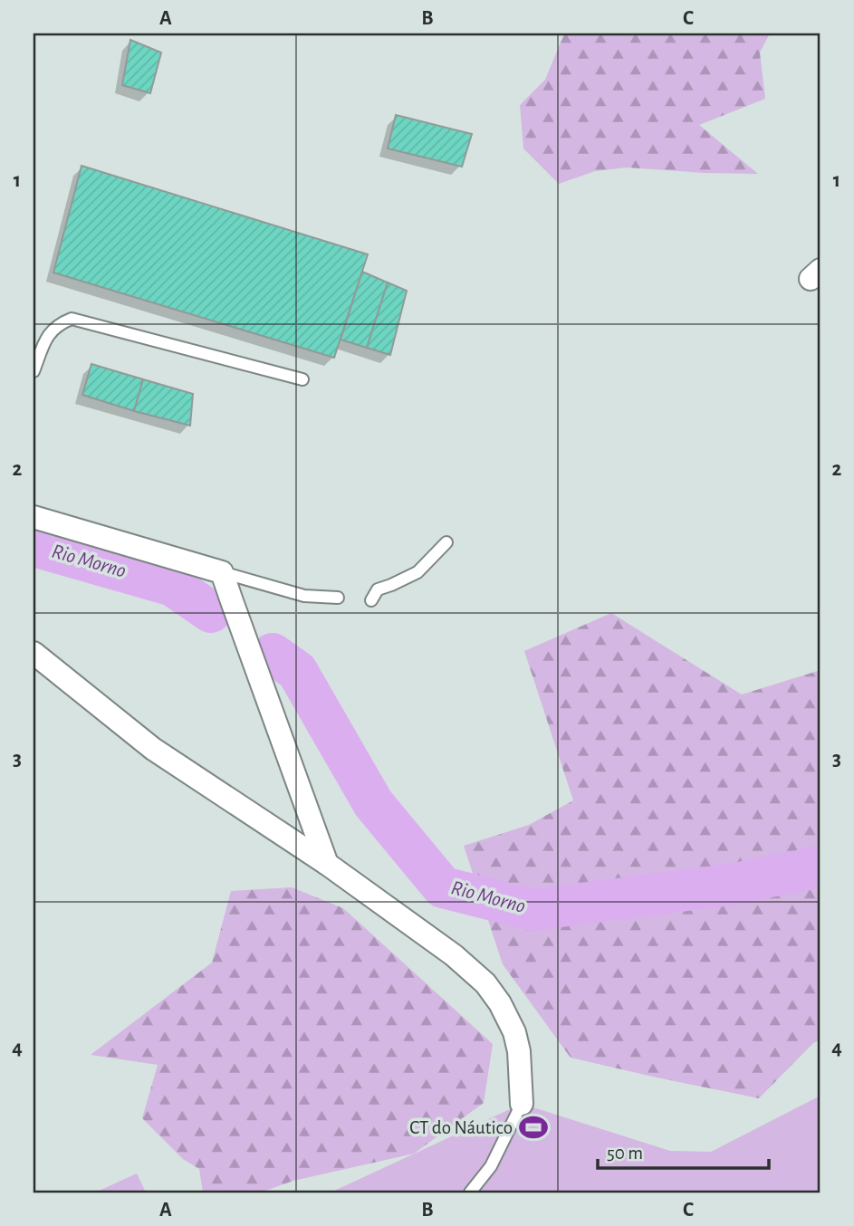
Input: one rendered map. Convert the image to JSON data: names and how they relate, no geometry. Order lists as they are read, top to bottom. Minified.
{"water":["Rio Morno"],"places":{"sports":["CT do Náutico"]},"scale_bar":"50 m","grid":{"columns":["A","B","C"],"rows":["1","2","3","4"]}}
